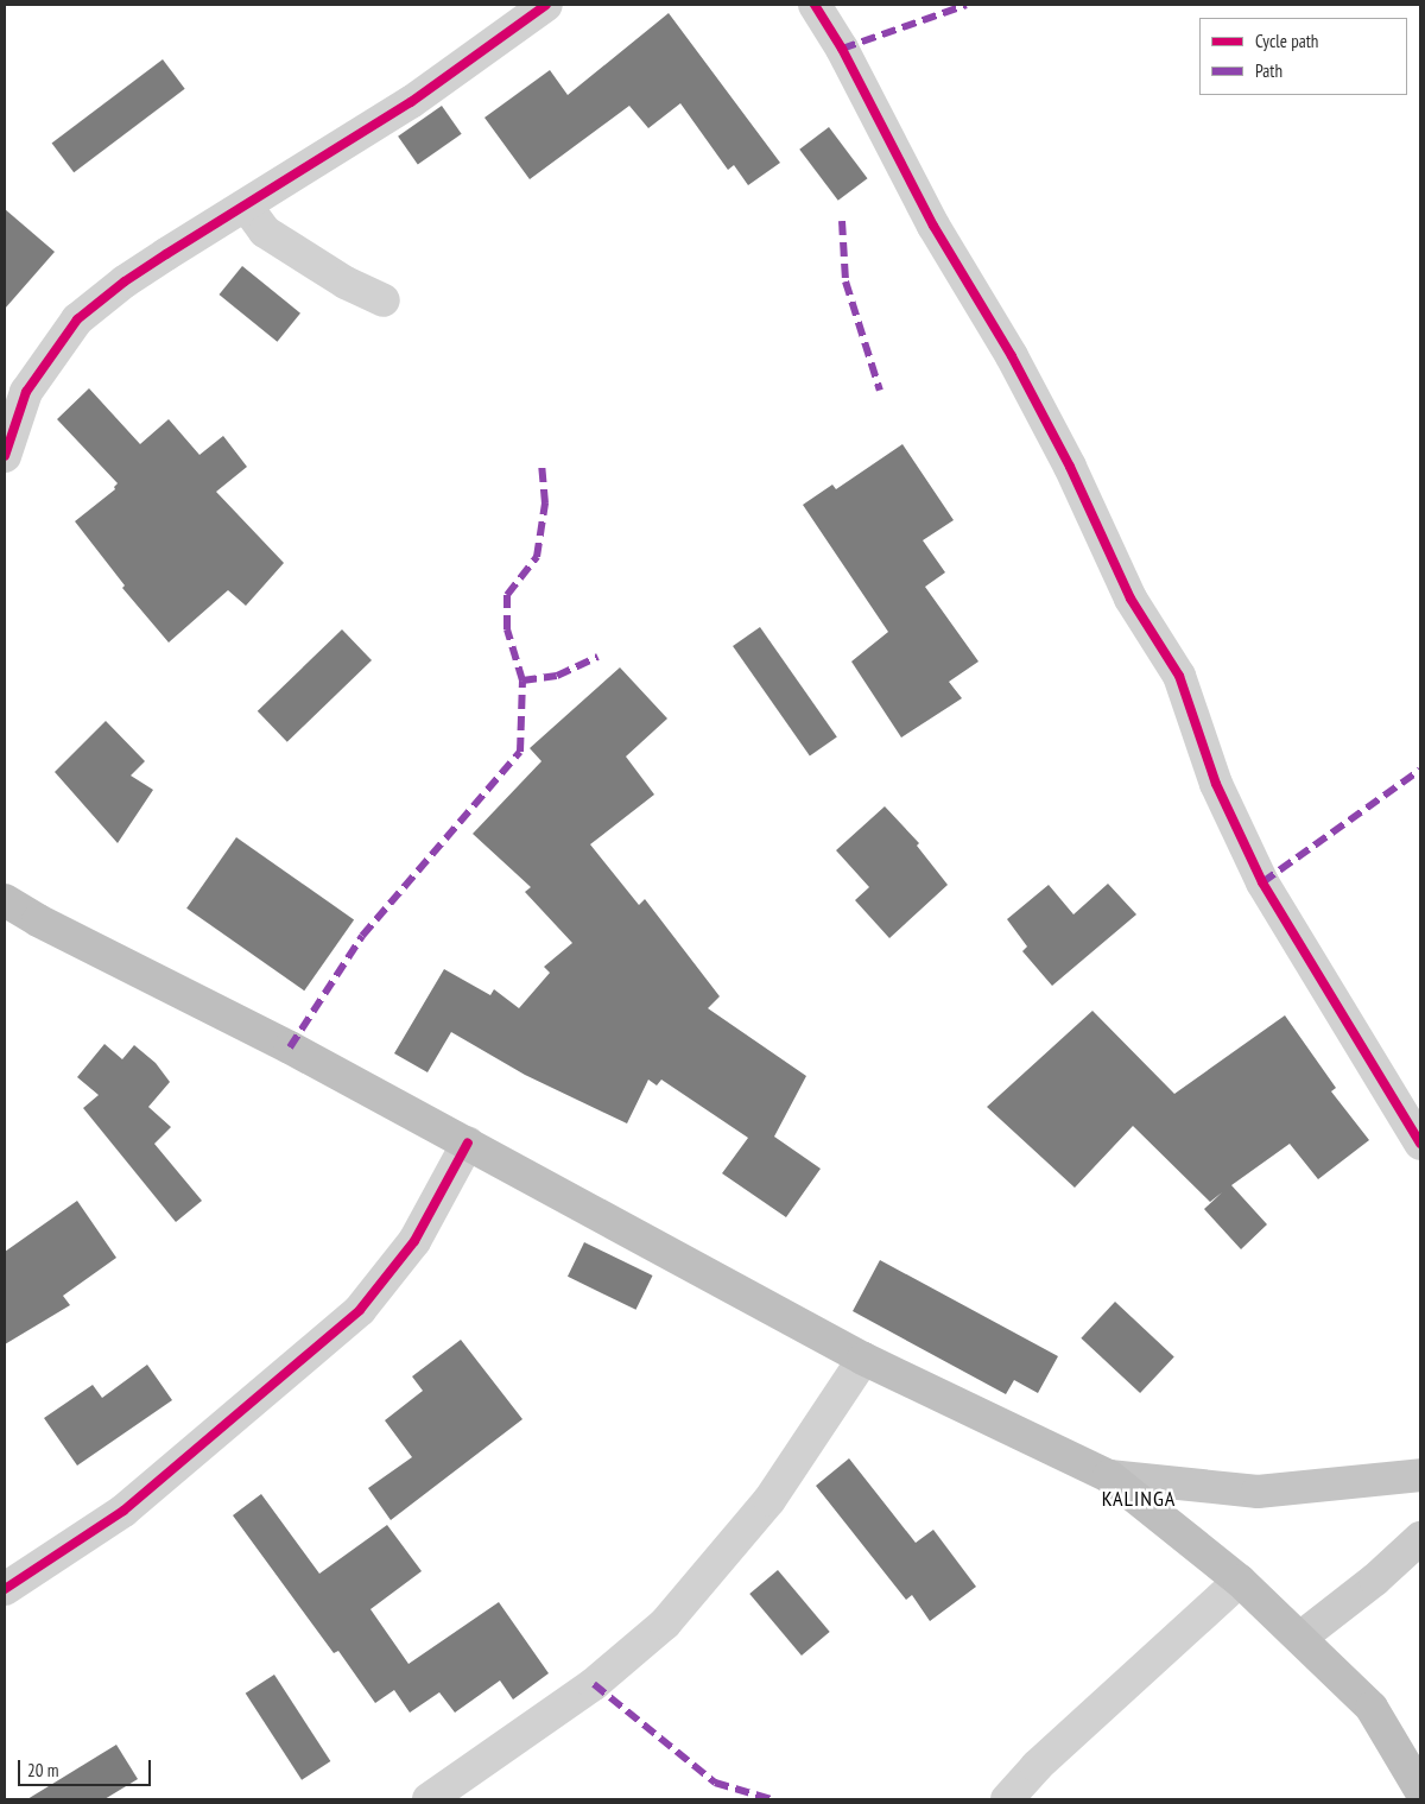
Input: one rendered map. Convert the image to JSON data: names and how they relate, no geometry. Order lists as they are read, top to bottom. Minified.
{"districts":["KALINGA"],"legend":["Cycle path","Path"],"scale_bar":"20 m"}
